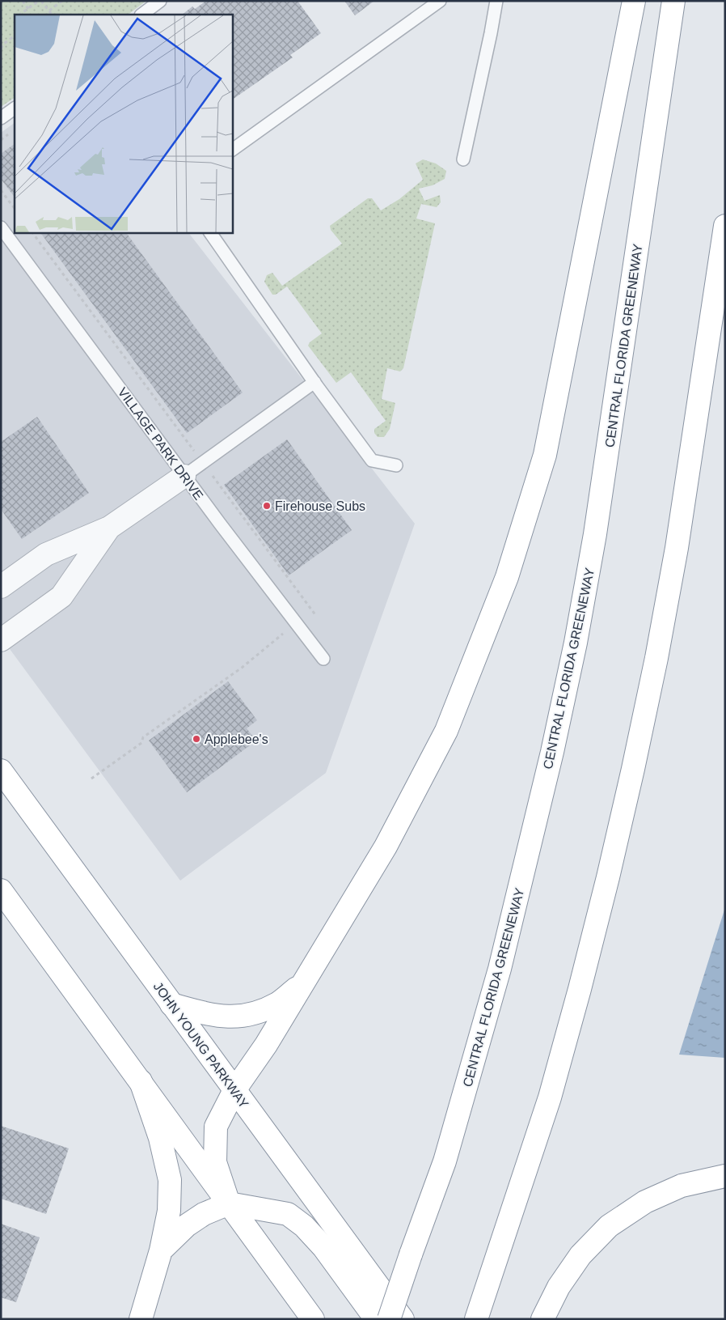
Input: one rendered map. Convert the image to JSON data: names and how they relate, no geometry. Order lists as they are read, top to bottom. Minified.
{"streets":{"highway":["CENTRAL FLORIDA GREENEWAY","JOHN YOUNG PARKWAY"],"lane":["VILLAGE PARK DRIVE"]},"places":["Firehouse Subs","Applebee's"]}
